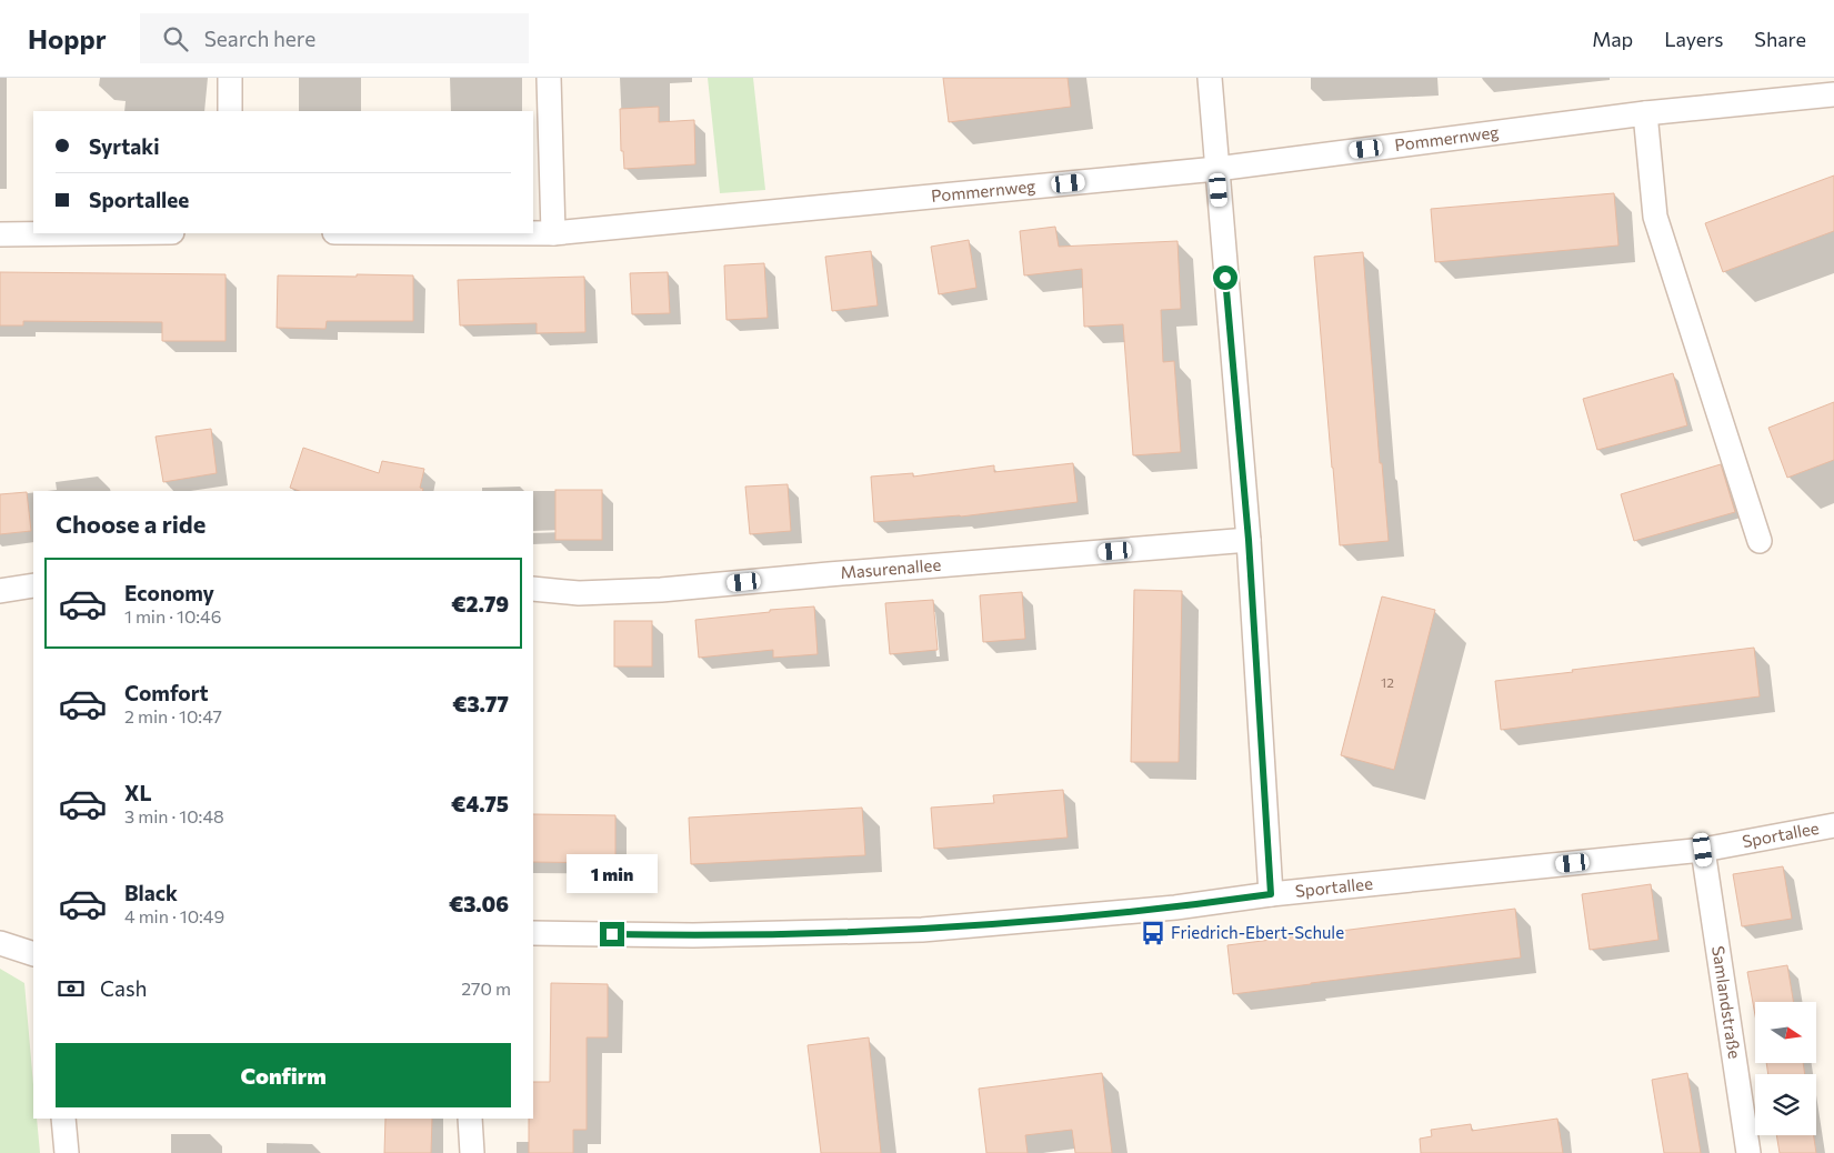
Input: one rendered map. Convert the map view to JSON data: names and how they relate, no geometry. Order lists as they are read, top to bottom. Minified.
{"streets":{"street":["Pommernweg","Masurenallee","Sportallee","Samlandstraße"]},"crossings":[["Sportallee","Samlandstraße"]],"places":{"bus stop":["Friedrich-Ebert-Schule"]},"house_numbers":["12"],"north":"right","page":{"header":"Hoppr","search":"Search here","nav":["Map","Layers","Share"],"banner":["Syrtaki","Sportallee"],"heading":"Choose a ride","list":[{"name":"Economy","note":"1 min · 10:46","value":"€2.79"},{"name":"Comfort","note":"2 min · 10:47","value":"€3.77"},{"name":"XL","note":"3 min · 10:48","value":"€4.75"},{"name":"Black","note":"4 min · 10:49","value":"€3.06"}],"bubble":"1 min","pay":["Cash","270 m"],"buttons":"Confirm"}}
